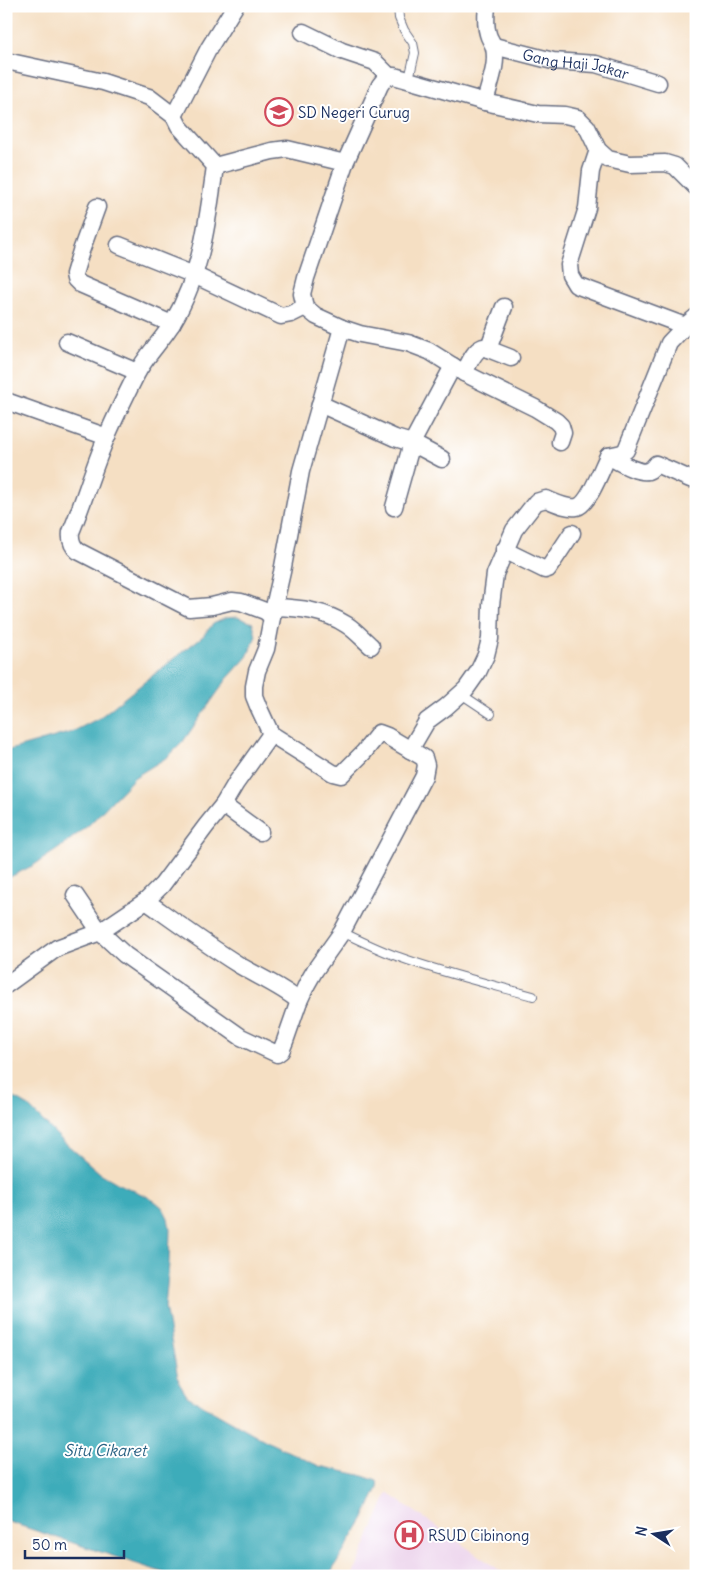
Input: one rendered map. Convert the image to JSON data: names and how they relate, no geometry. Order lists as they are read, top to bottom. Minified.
{"streets":{"street":["Gang Haji Jakar"]},"water":["Situ Cikaret"],"places":{"school or university":["SD Negeri Curug"],"hospital":["RSUD Cibinong"]},"scale_bar":"50 m","north":"left"}
